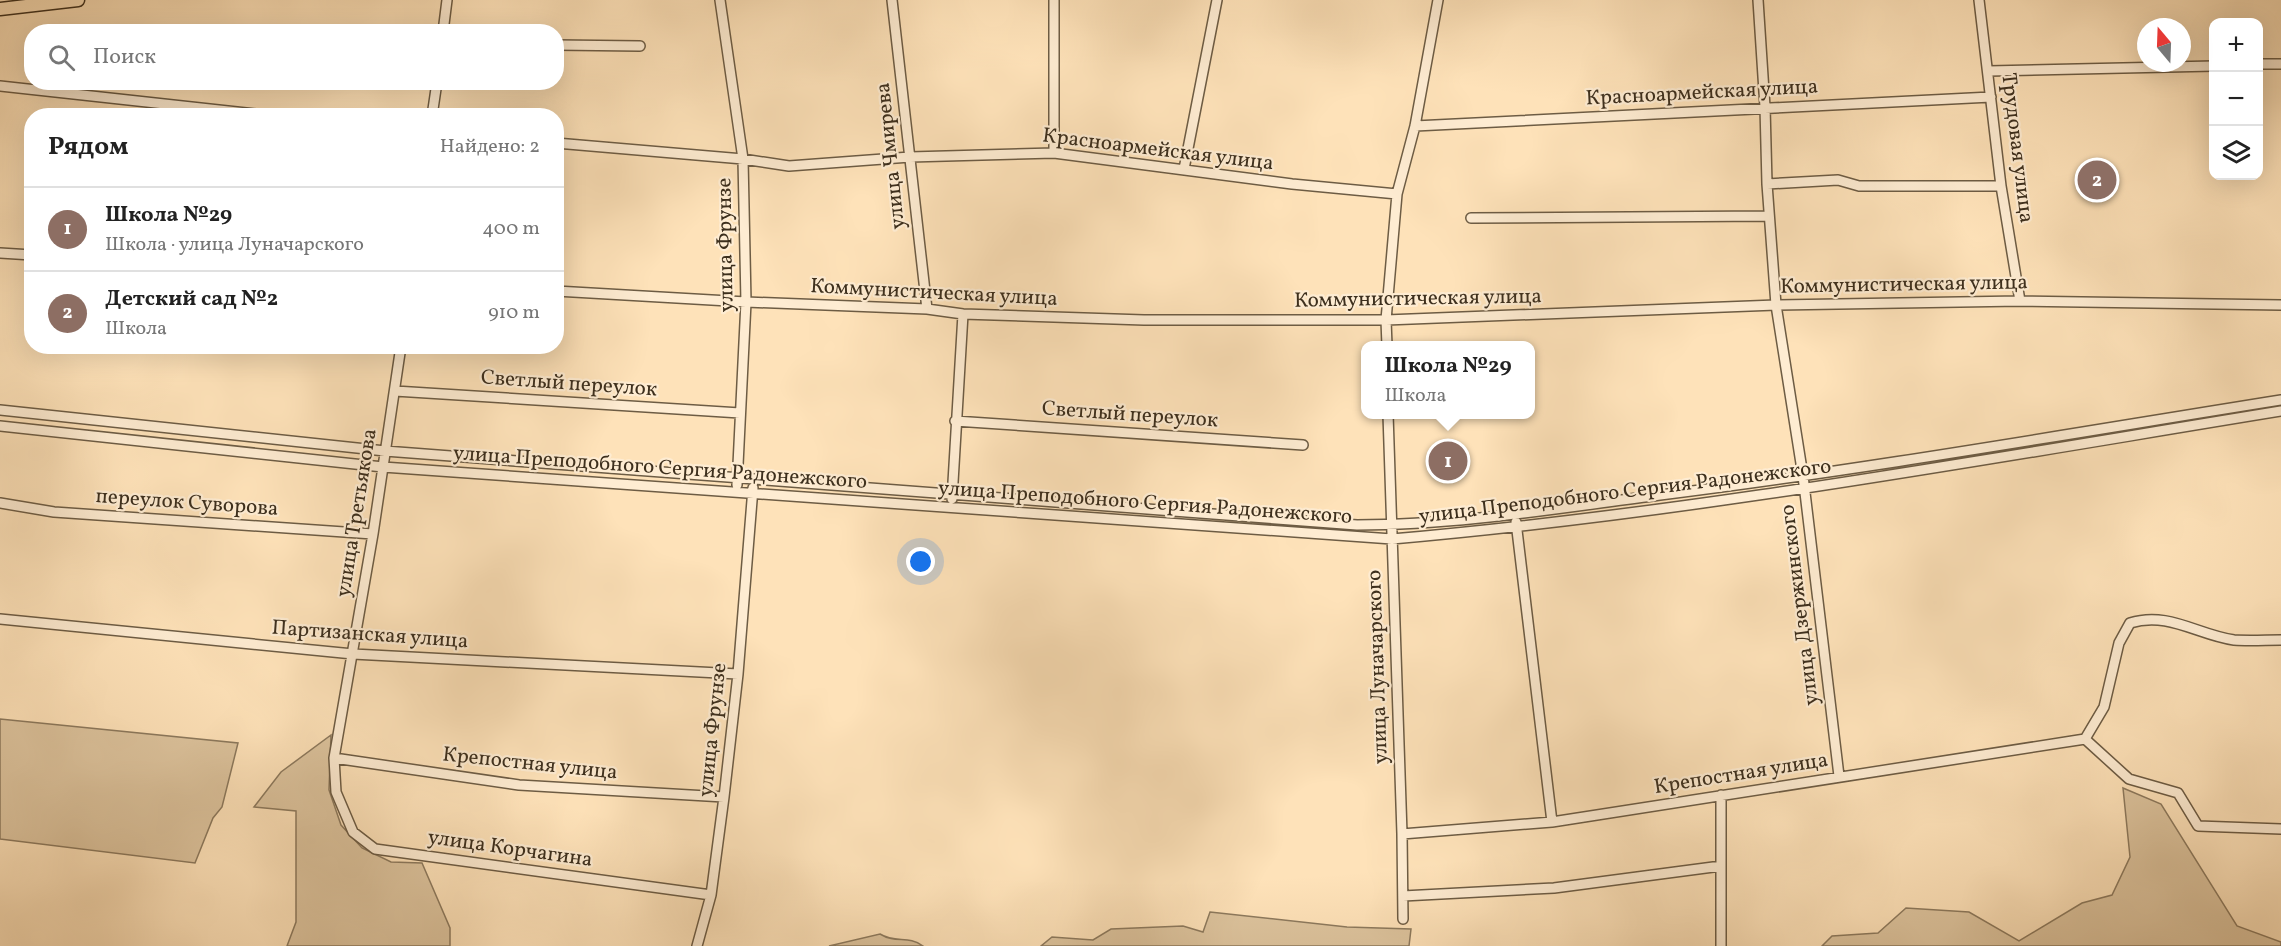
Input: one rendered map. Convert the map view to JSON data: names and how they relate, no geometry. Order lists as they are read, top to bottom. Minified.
{"streets":{"street":["Красноармейская улица","Трудовая улица","улица Чмирева","улица Фрунзе","Коммунистическая улица","Светлый переулок","улица Преподобного Сергия Радонежского","переулок Суворова","улица Третьякова","улица Дзержинского","Партизанская улица","улица Луначарского","Крепостная улица","улица Корчагина"]},"crossings":[["Красноармейская улица","Трудовая улица"],["Красноармейская улица","улица Чмирева"],["Красноармейская улица","улица Фрунзе"],["Красноармейская улица","улица Дзержинского"],["Трудовая улица","Коммунистическая улица"],["улица Чмирева","Коммунистическая улица"],["улица Фрунзе","Коммунистическая улица"],["улица Фрунзе","Светлый переулок"],["улица Фрунзе","улица Преподобного Сергия Радонежского"],["улица Фрунзе","Партизанская улица"],["улица Фрунзе","Крепостная улица"],["улица Фрунзе","улица Корчагина"],["Коммунистическая улица","улица Дзержинского"],["Светлый переулок","улица Третьякова"],["улица Преподобного Сергия Радонежского","улица Третьякова"],["улица Преподобного Сергия Радонежского","улица Дзержинского"],["улица Преподобного Сергия Радонежского","улица Луначарского"],["переулок Суворова","улица Третьякова"],["улица Третьякова","Партизанская улица"],["улица Третьякова","Крепостная улица"],["улица Третьякова","улица Корчагина"],["улица Дзержинского","Крепостная улица"],["улица Луначарского","Крепостная улица"]],"north":"top","page":{"map_buttons":["+","−"],"search":"Поиск","heading":["Рядом","Найдено: 2"],"pins":["2","1"],"list":[{"mark":"1","name":"Школа №29","note":"Школа · улица Луначарского","value":"400 m"},{"mark":"2","name":"Детский сад №2","note":"Школа","value":"910 m"}],"popup":["Школа №29","Школа"]}}
